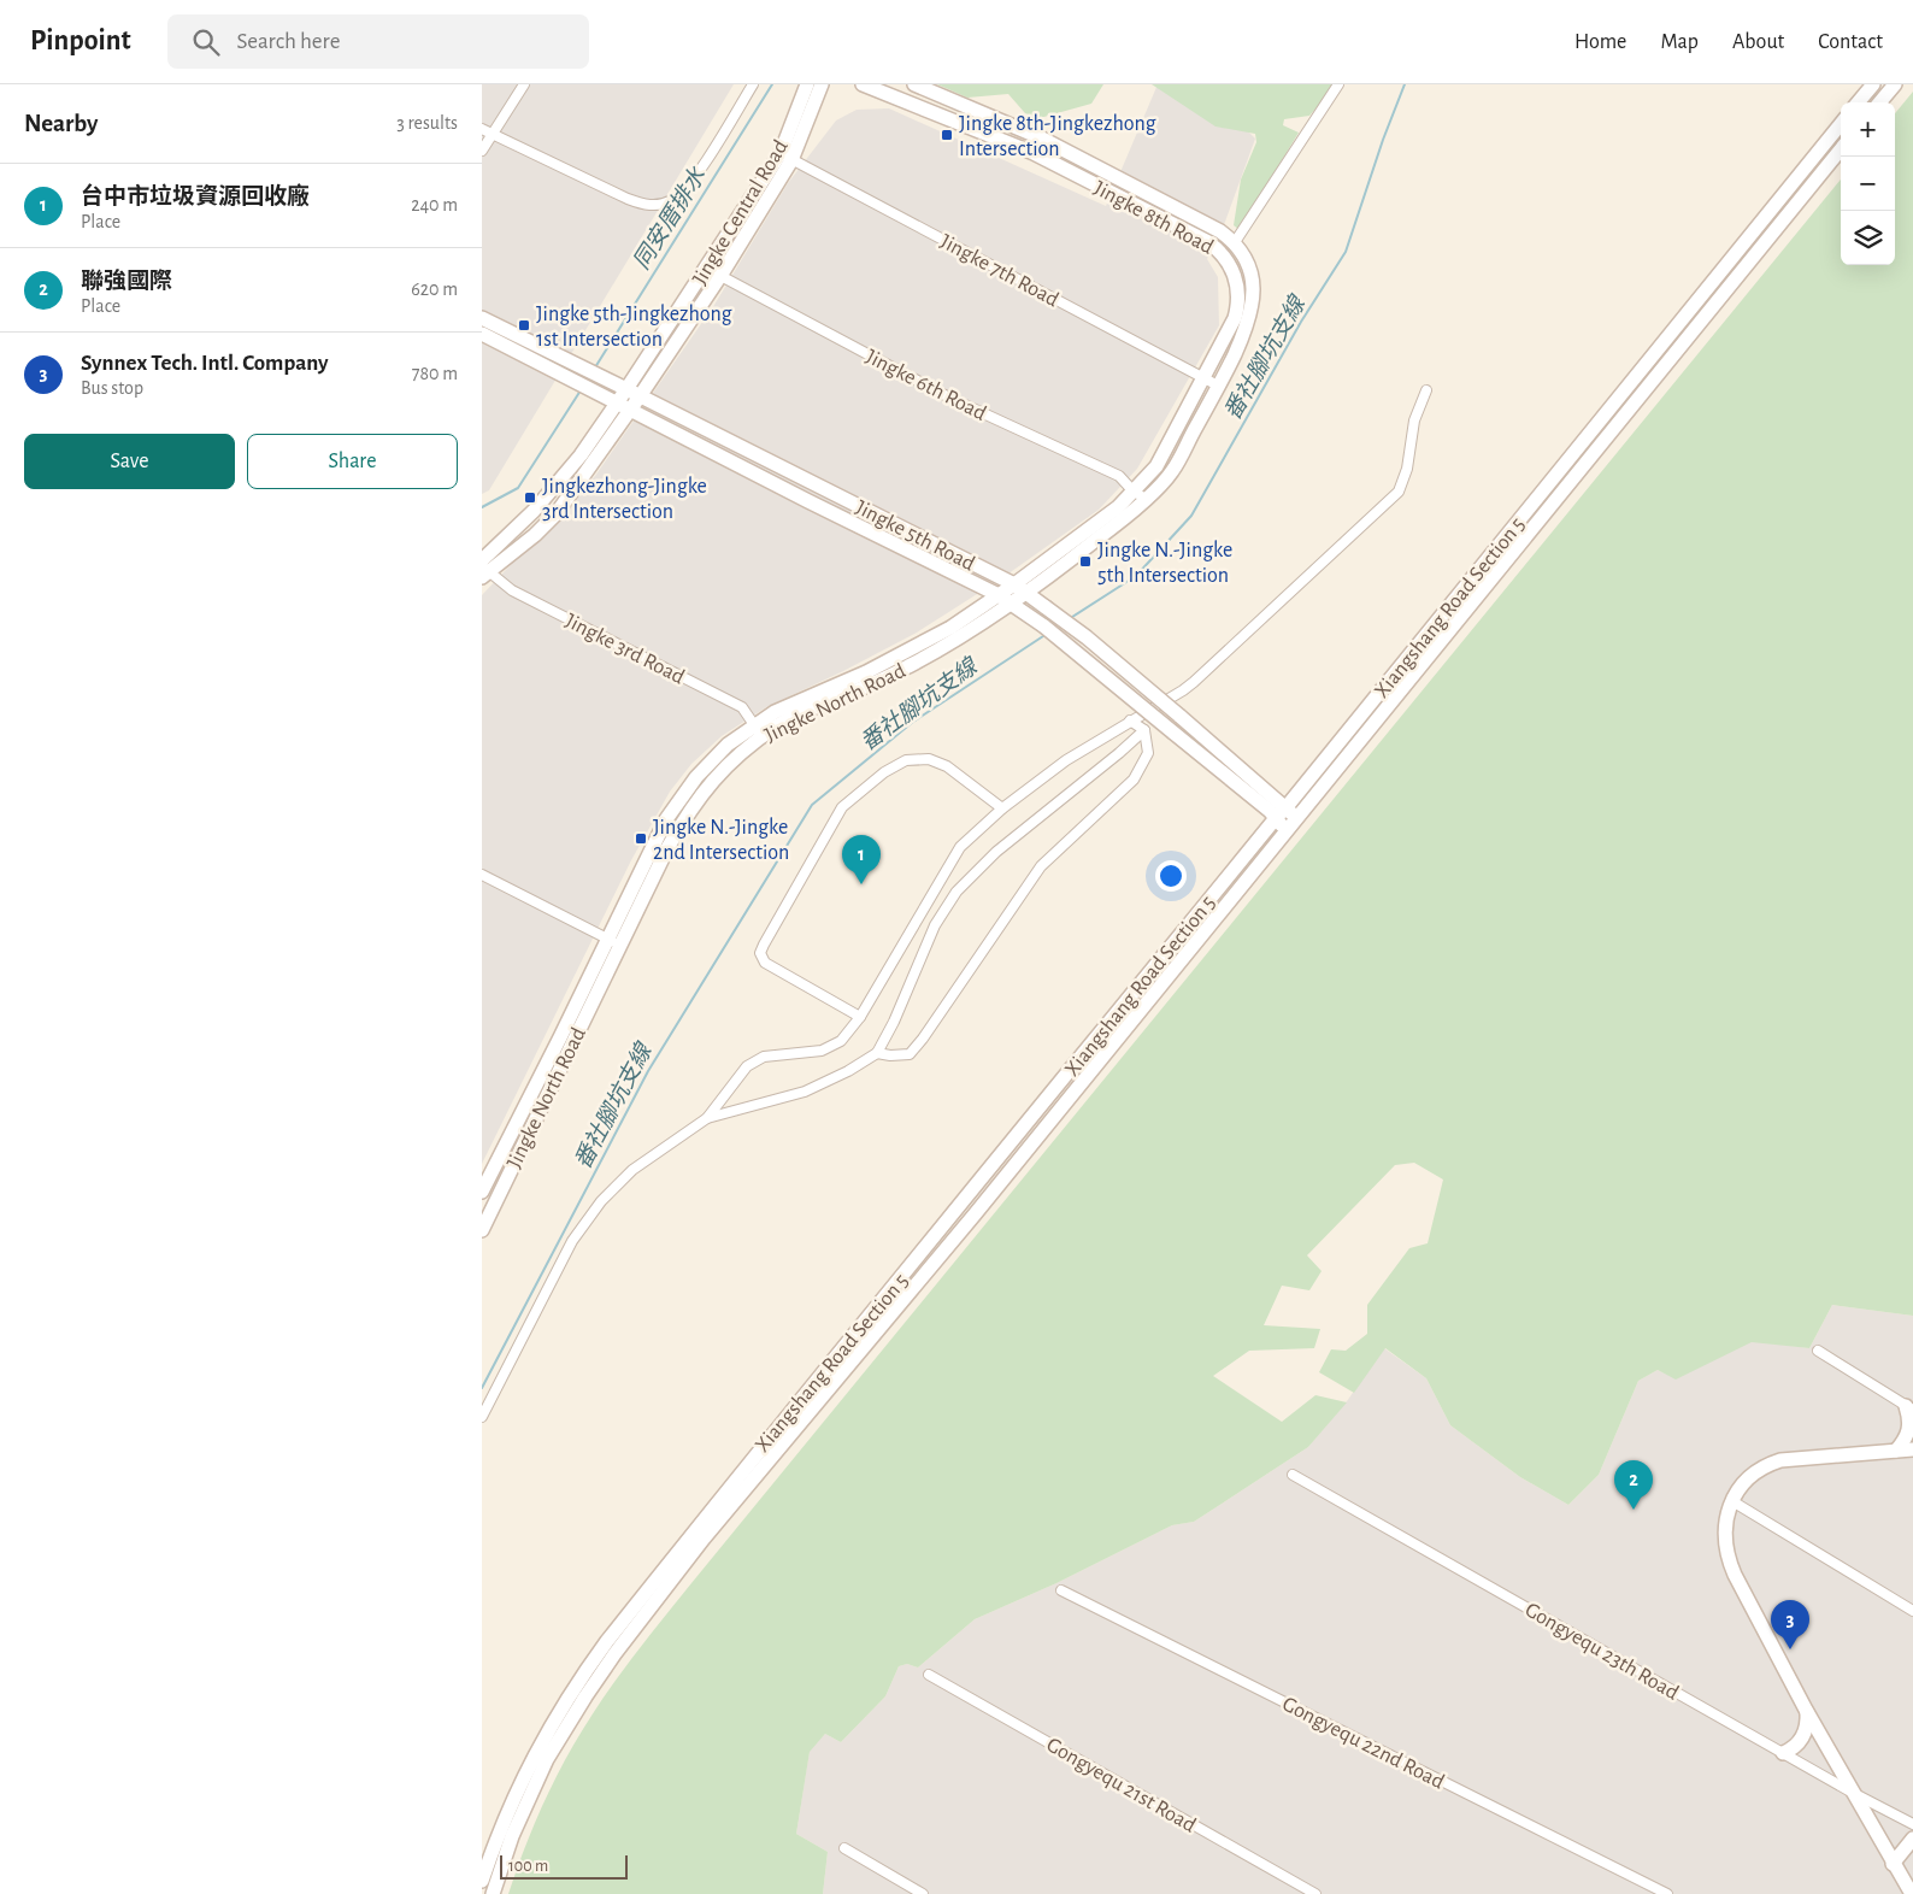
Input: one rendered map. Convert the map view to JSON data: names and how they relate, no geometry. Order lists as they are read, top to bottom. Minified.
{"streets":{"street":["Jingke Central Road","Jingke 8th Road","Jingke 7th Road","Jingke 6th Road","Jingke 5th Road","Xiangshang Road Section 5","Jingke 3rd Road","Jingke North Road","Gongyequ 23th Road","Gongyequ 22nd Road","Gongyequ 21st Road"]},"crossings":[["Jingke Central Road","Jingke 7th Road"],["Jingke Central Road","Jingke 6th Road"],["Jingke Central Road","Jingke 5th Road"],["Jingke Central Road","Jingke 3rd Road"],["Jingke 8th Road","Jingke 7th Road"],["Jingke 8th Road","Jingke North Road"],["Jingke 7th Road","Jingke North Road"],["Jingke 6th Road","Jingke North Road"],["Jingke 5th Road","Xiangshang Road Section 5"],["Jingke 5th Road","Jingke North Road"],["Jingke 3rd Road","Jingke North Road"]],"water":["同安厝排水","番社腳坑支線"],"places":{"transit":["Jingke 8th-Jingkezhong Intersection","Jingke 5th-Jingkezhong 1st Intersection","Jingkezhong-Jingke 3rd Intersection","Jingke N.-Jingke 5th Intersection","Jingke N.-Jingke 2nd Intersection"]},"scale_bar":"100 m","page":{"header":"Pinpoint","search":"Search here","nav":["Home","Map","About","Contact"],"heading":["Nearby","3 results"],"map_buttons":["+","−"],"list":[{"mark":"1","name":"台中市垃圾資源回收廠","note":"Place","value":"240 m"},{"mark":"2","name":"聯強國際","note":"Place","value":"620 m"},{"mark":"3","name":"Synnex Tech. Intl. Company","note":"Bus stop","value":"780 m"}],"buttons":["Save","Share"],"pins":["1","2","3"],"scale":"100 m"}}
